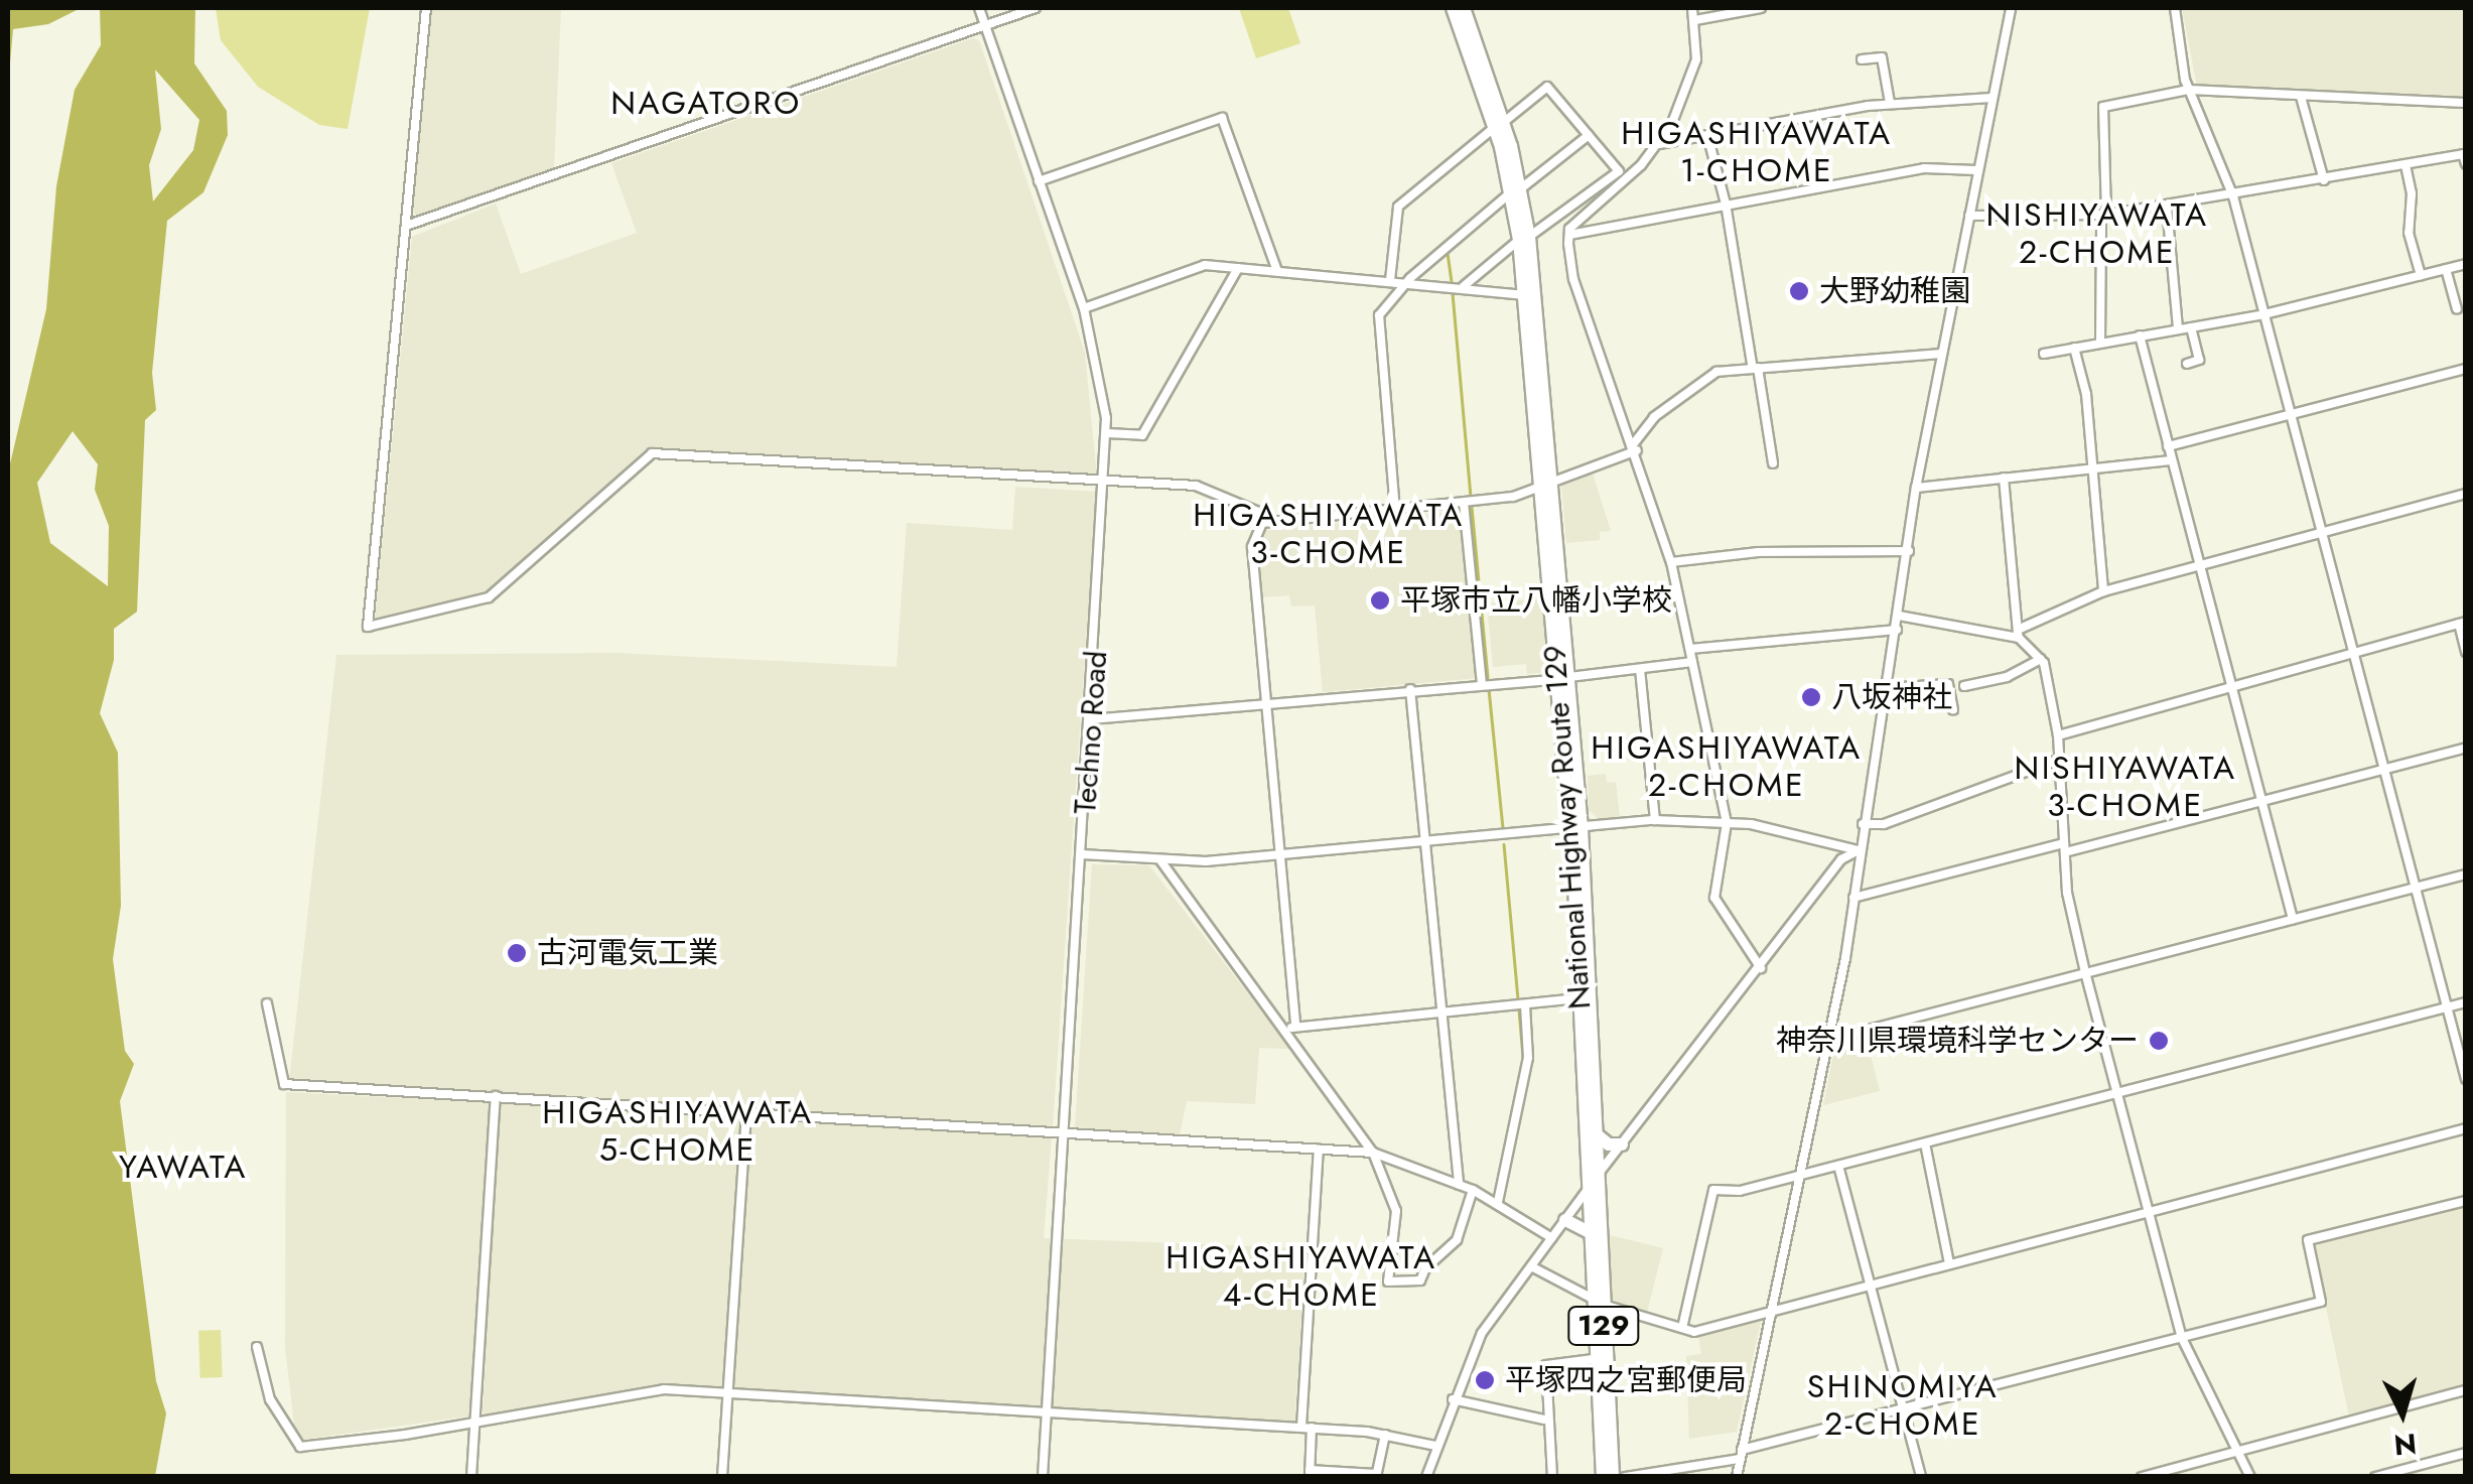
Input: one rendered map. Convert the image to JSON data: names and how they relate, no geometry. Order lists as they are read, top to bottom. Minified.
{"streets":{"highway":["National Highway Route 129","129"],"street":["Techno Road"]},"districts":["NAGATORO","HIGASHIYAWATA 1-CHOME","NISHIYAWATA 2-CHOME","HIGASHIYAWATA 3-CHOME","HIGASHIYAWATA 2-CHOME","NISHIYAWATA 3-CHOME","HIGASHIYAWATA 5-CHOME","YAWATA","HIGASHIYAWATA 4-CHOME","SHINOMIYA 2-CHOME"],"places":["大野幼稚園","平塚市立八幡小学校","八坂神社","古河電気工業","神奈川県環境科学センター","平塚四之宮郵便局"],"north":"bottom"}
